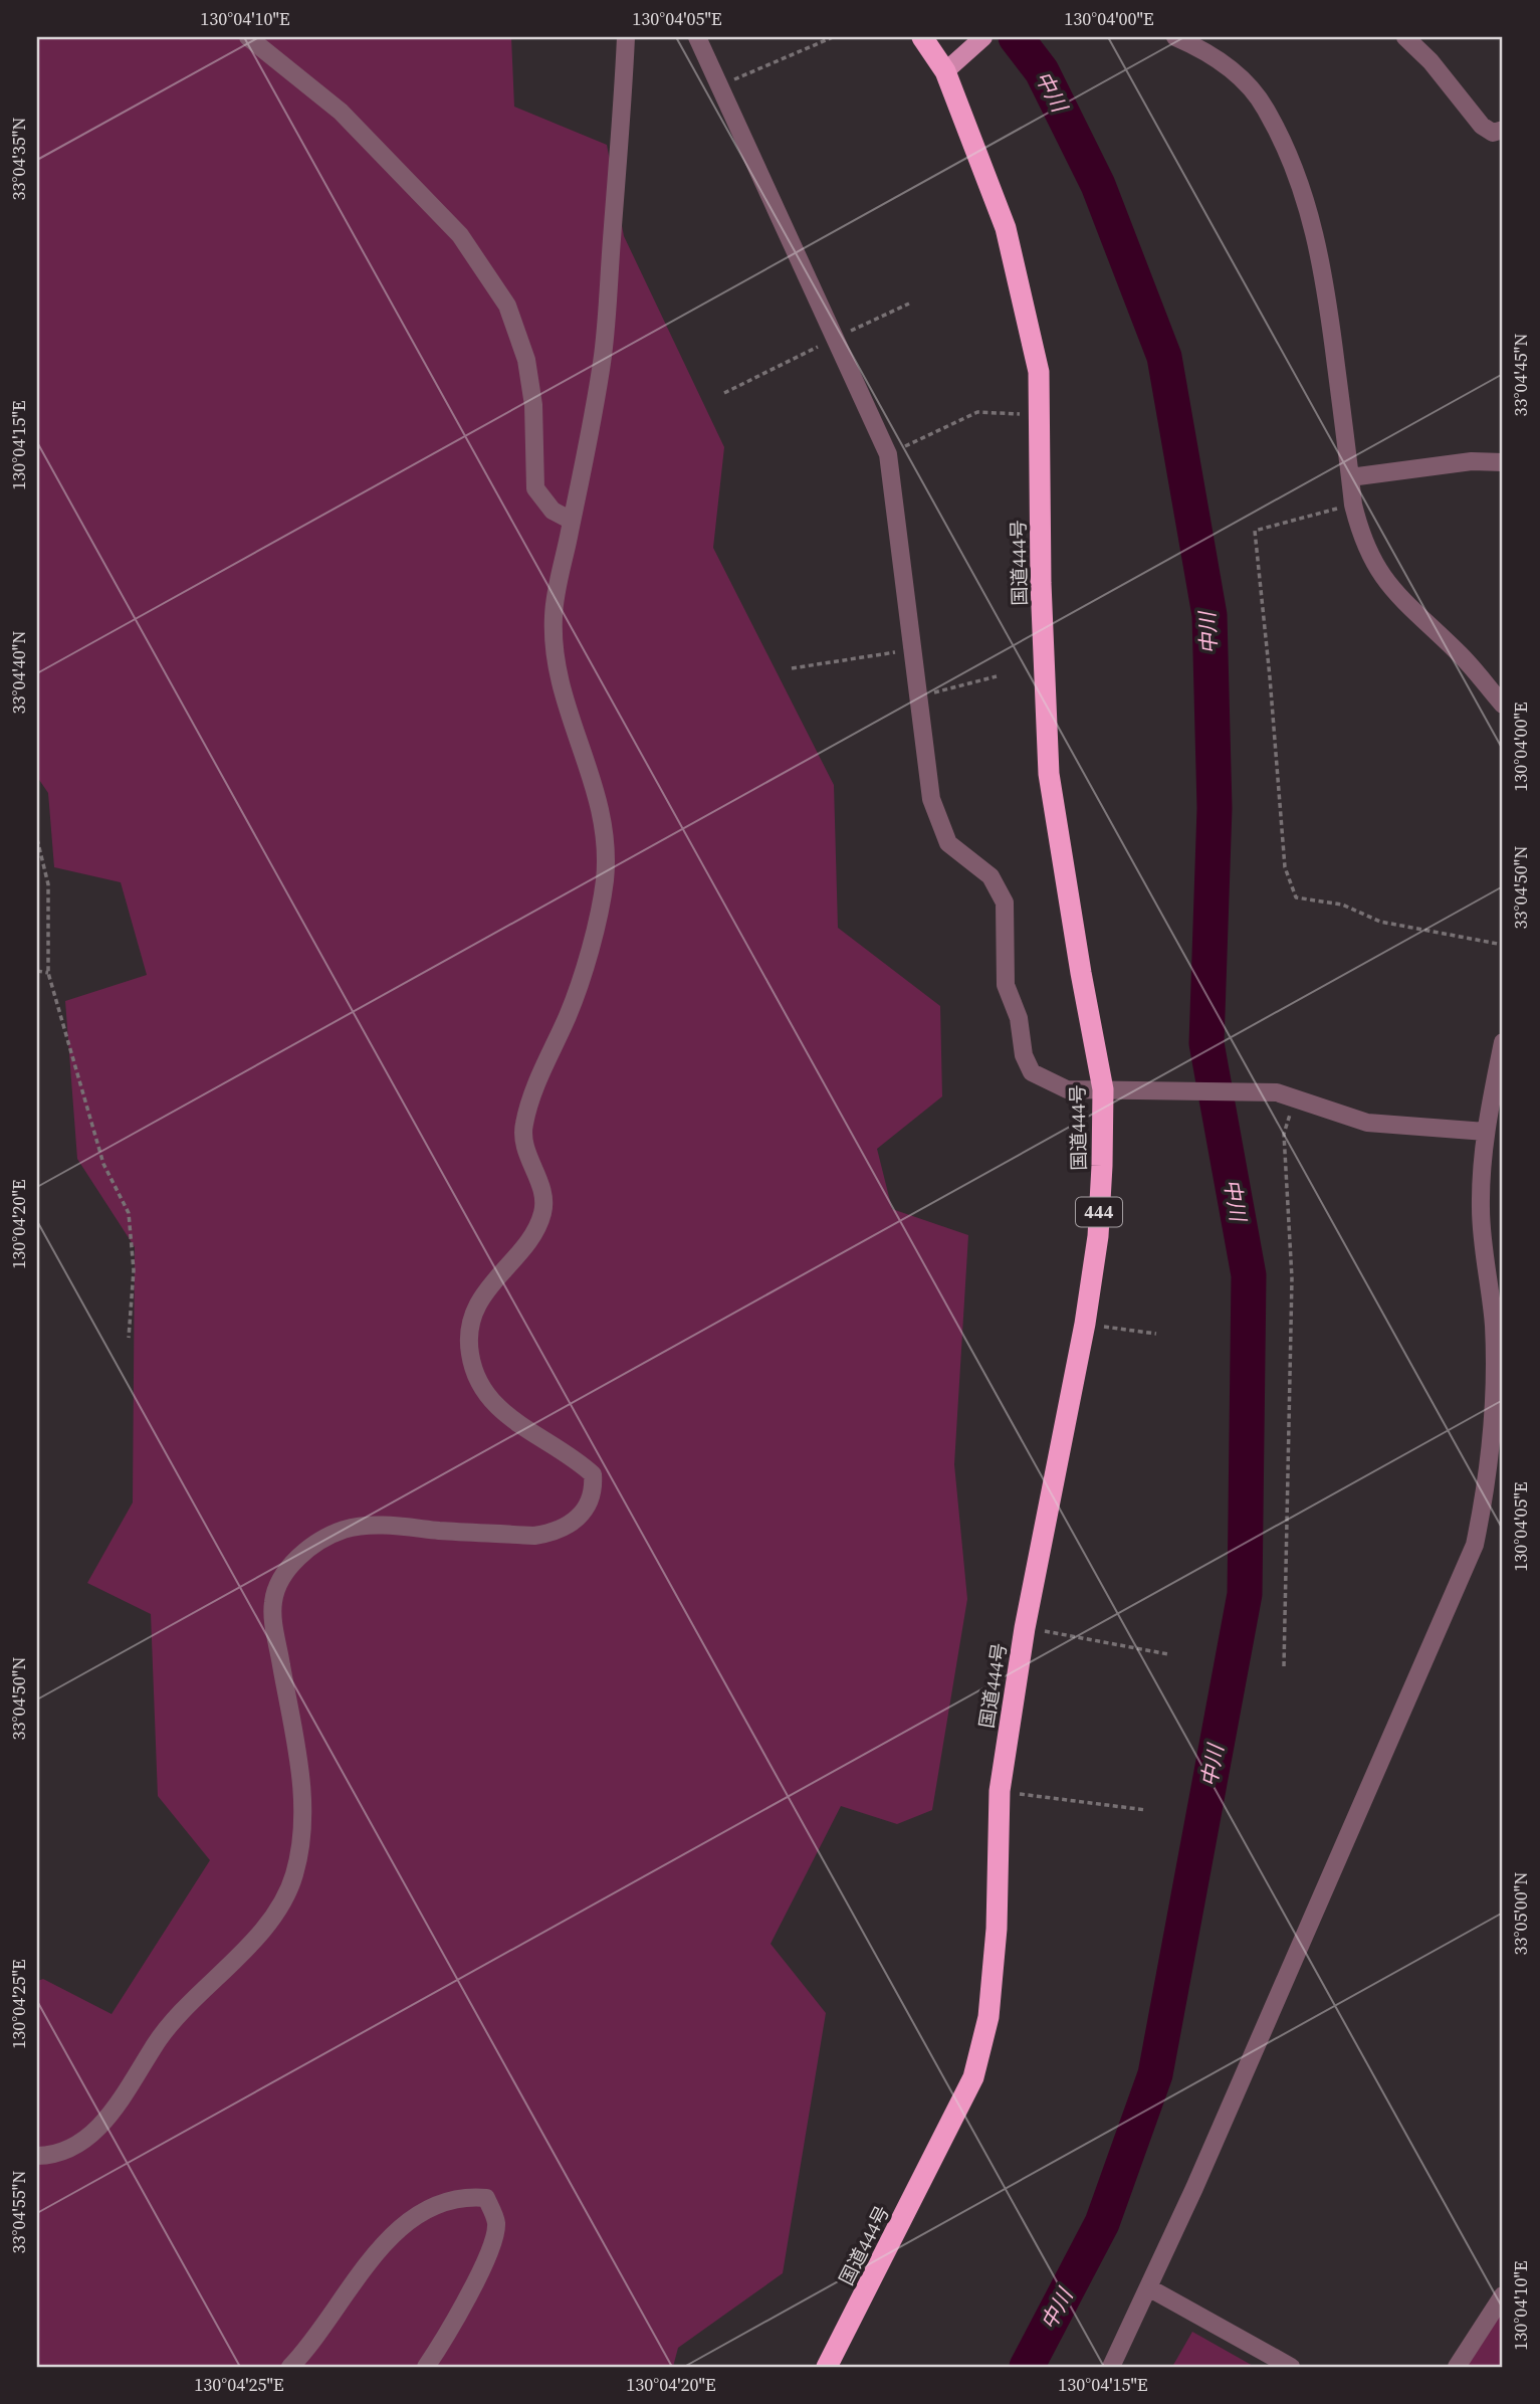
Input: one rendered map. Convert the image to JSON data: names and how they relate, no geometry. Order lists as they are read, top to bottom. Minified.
{"streets":{"highway":["国道444号","444"]},"water":["中川"],"coordinates":["130°04'10\"E","130°04'05\"E","130°04'00\"E","33°04'35\"N","33°04'45\"N","130°04'15\"E","33°04'40\"N","33°04'50\"N","130°04'20\"E","33°05'00\"N","130°04'25\"E","33°04'55\"N"]}
